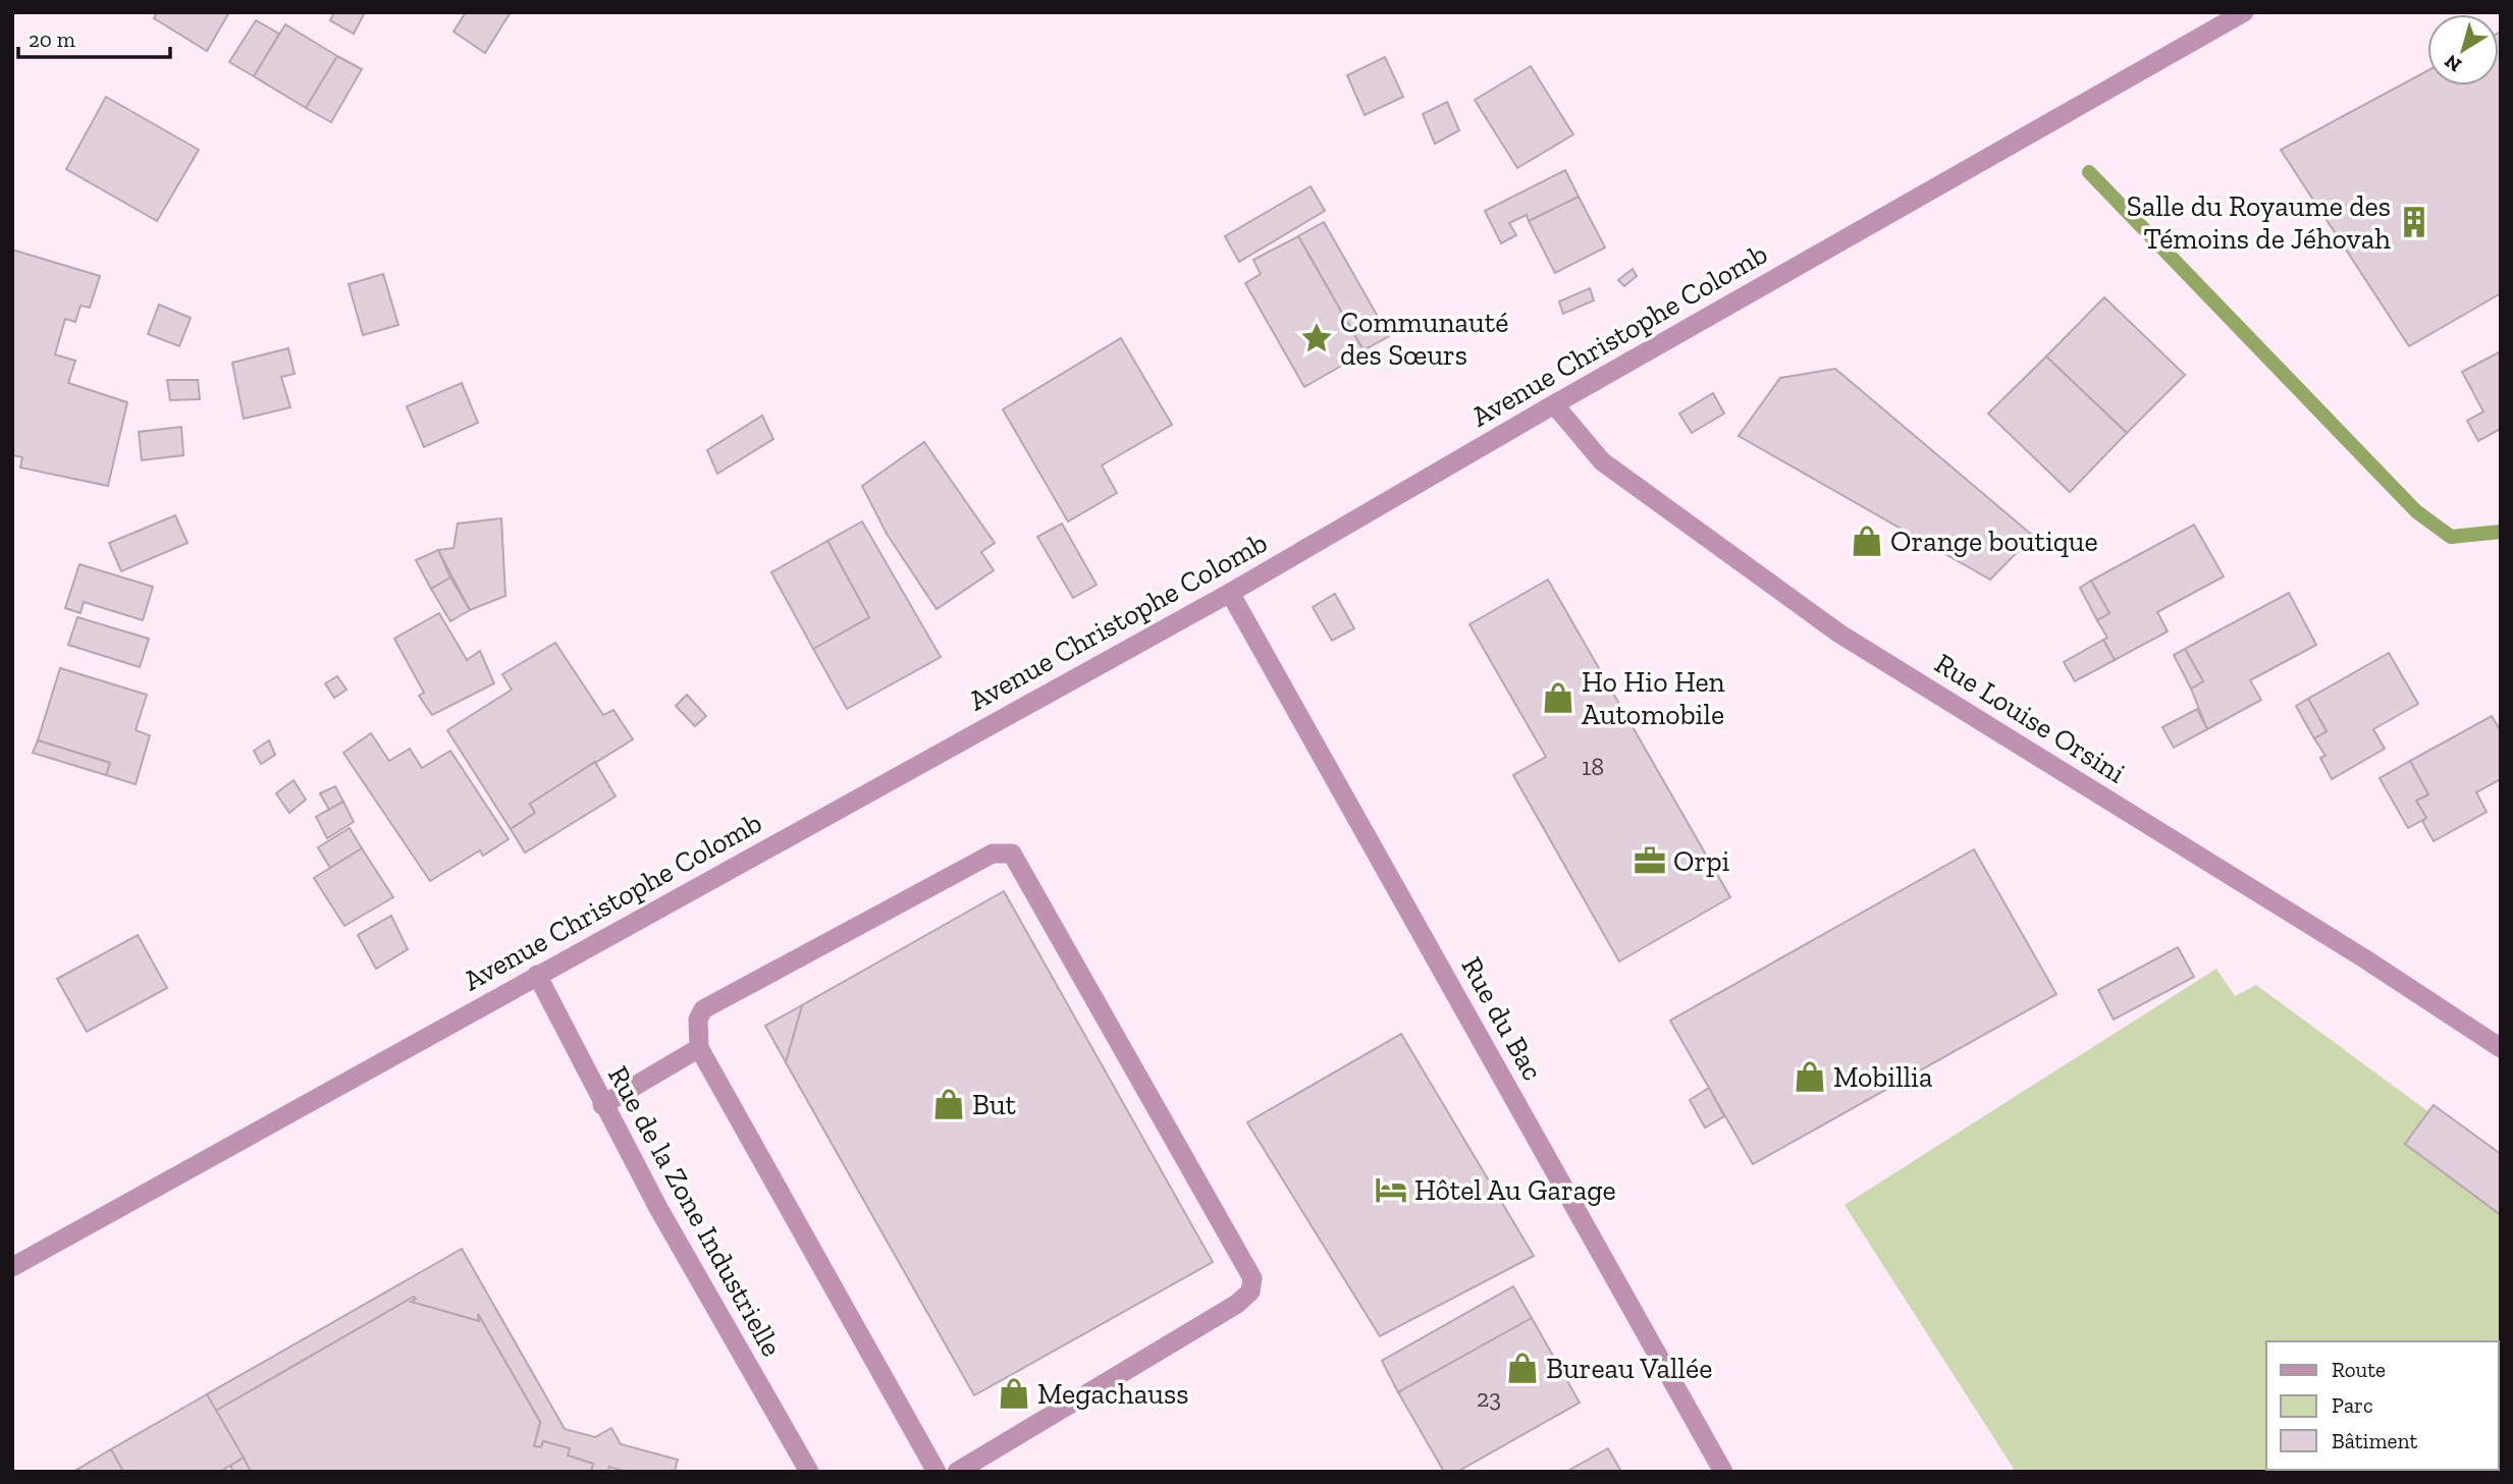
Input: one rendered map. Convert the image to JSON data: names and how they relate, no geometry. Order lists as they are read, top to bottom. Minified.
{"streets":{"street":["Avenue Christophe Colomb","Rue Louise Orsini","Rue du Bac","Rue de la Zone Industrielle"]},"crossings":[["Avenue Christophe Colomb","Rue Louise Orsini"],["Avenue Christophe Colomb","Rue du Bac"],["Avenue Christophe Colomb","Rue de la Zone Industrielle"]],"places":{"building":["Salle du Royaume des Témoins de Jéhovah"],"place":["Communauté des Sœurs"],"shop":["Orange boutique","Ho Hio Hen Automobile","Mobillia","But","Bureau Vallée","Megachauss"],"office":["Orpi"],"hotel":["Hôtel Au Garage"]},"house_numbers":["18","23"],"legend":["Route","Parc","Bâtiment"],"scale_bar":"20 m","north":"bottom left"}
